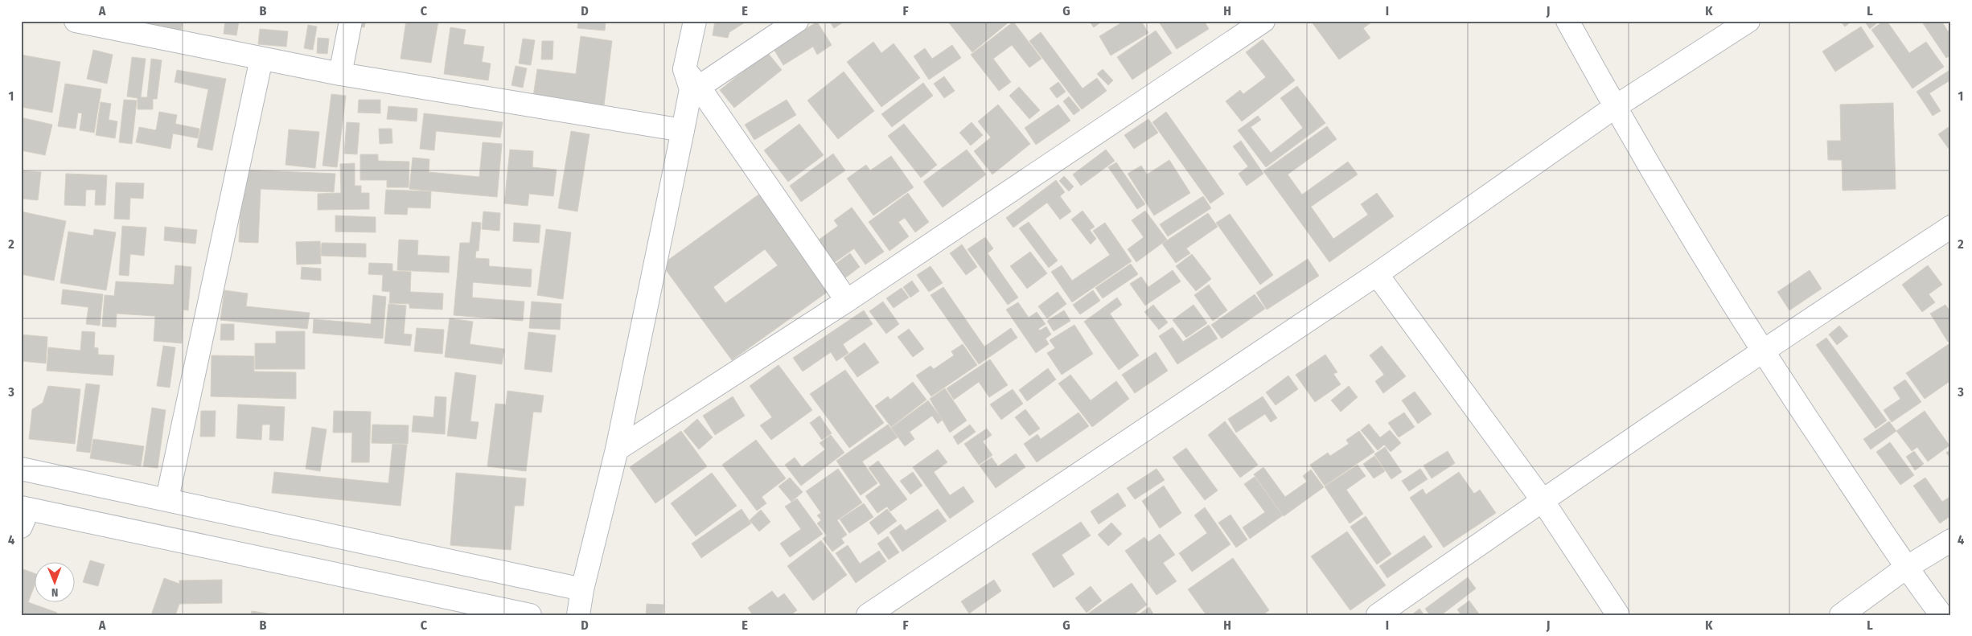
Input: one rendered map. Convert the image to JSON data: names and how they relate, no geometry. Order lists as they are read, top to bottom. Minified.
{"north":"bottom","grid":{"columns":["A","B","C","D","E","F","G","H","I","J","K","L"],"rows":["1","2","3","4"]}}
